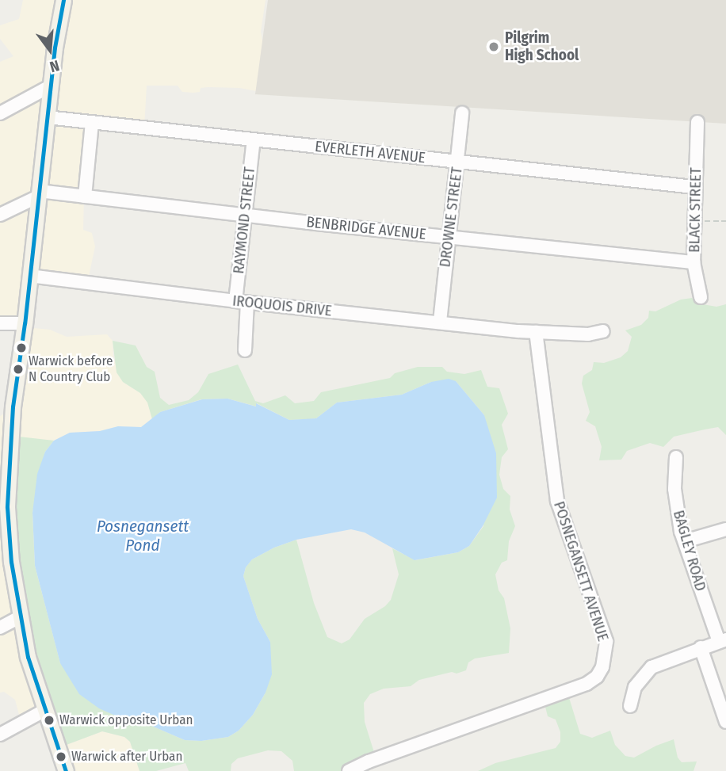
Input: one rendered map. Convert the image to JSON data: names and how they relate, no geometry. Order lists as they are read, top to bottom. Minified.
{"streets":{"street":["EVERLETH AVENUE","BLACK STREET","DROWNE STREET","RAYMOND STREET","BENBRIDGE AVENUE","IROQUOIS DRIVE","BAGLEY ROAD","POSNEGANSETT AVENUE"]},"crossings":[["EVERLETH AVENUE","BLACK STREET"],["EVERLETH AVENUE","DROWNE STREET"],["EVERLETH AVENUE","RAYMOND STREET"],["BLACK STREET","BENBRIDGE AVENUE"],["DROWNE STREET","BENBRIDGE AVENUE"],["DROWNE STREET","IROQUOIS DRIVE"],["RAYMOND STREET","BENBRIDGE AVENUE"],["RAYMOND STREET","IROQUOIS DRIVE"],["IROQUOIS DRIVE","POSNEGANSETT AVENUE"]],"water":["Posnegansett Pond"],"places":["Pilgrim High School","Warwick before N Country Club","Warwick opposite Urban","Warwick after Urban"],"north":"bottom"}
